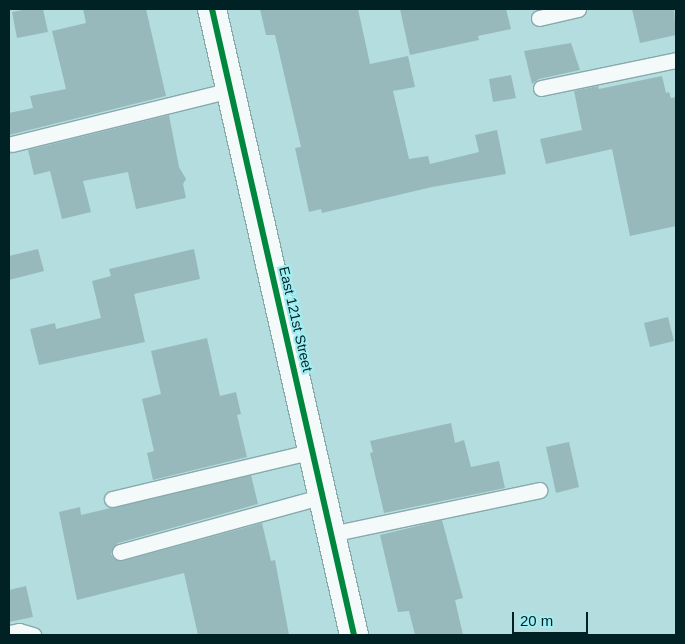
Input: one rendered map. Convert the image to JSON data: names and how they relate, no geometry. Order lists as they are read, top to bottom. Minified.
{"streets":{"street":["East 121st Street"]},"scale_bar":"20 m"}
